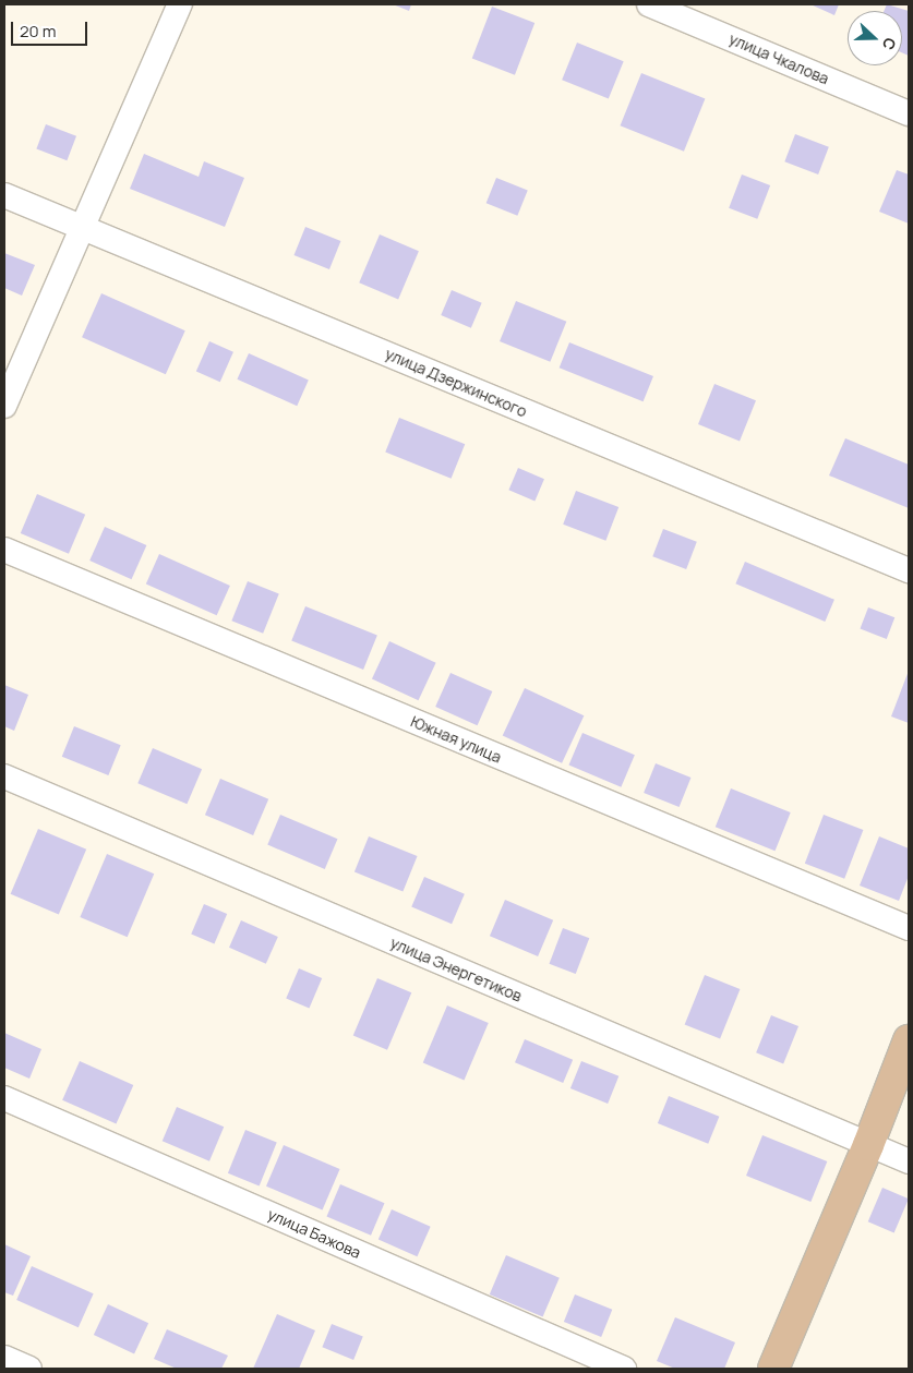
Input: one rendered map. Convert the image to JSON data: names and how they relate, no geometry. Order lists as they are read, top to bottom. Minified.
{"streets":{"street":["улица Чкалова","улица Дзержинского","Южная улица","улица Энергетиков","улица Бажова"]},"scale_bar":"20 m","north":"right"}
